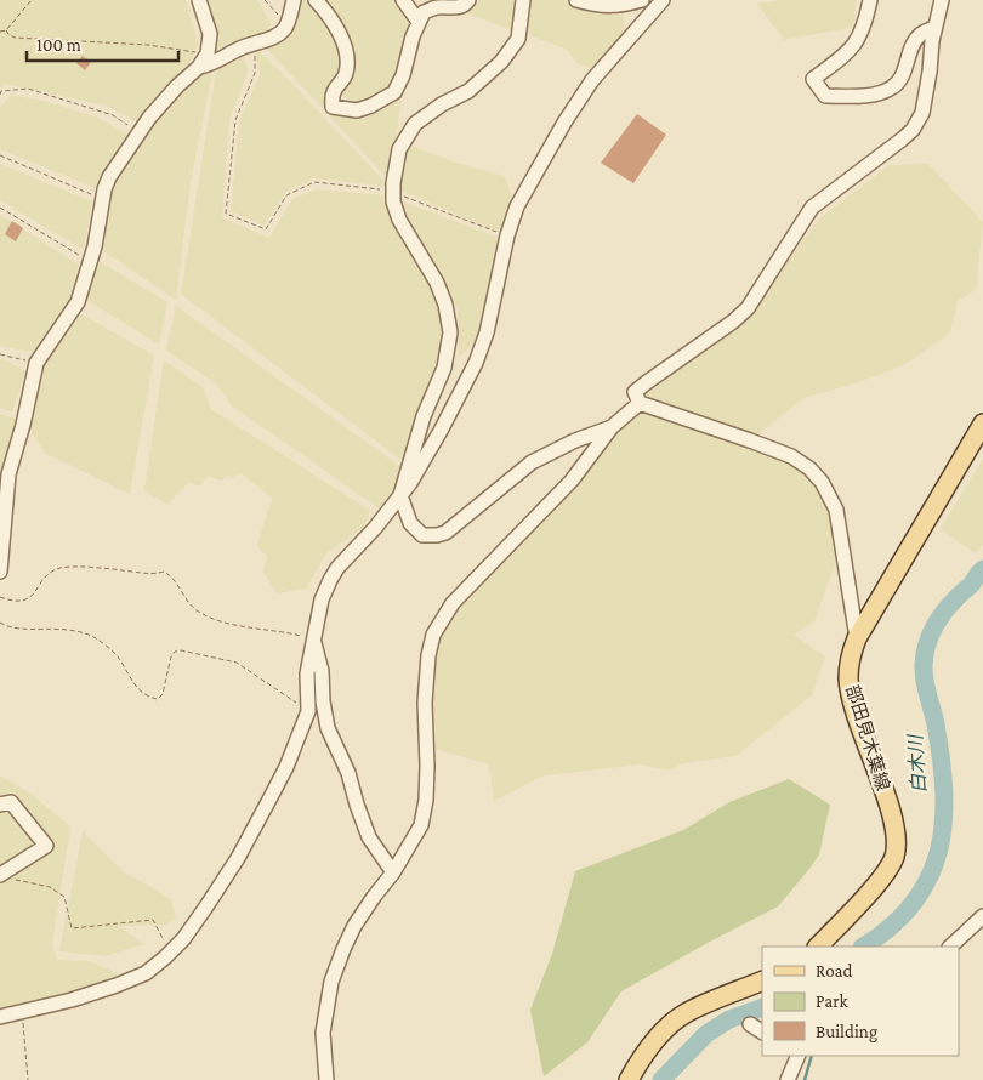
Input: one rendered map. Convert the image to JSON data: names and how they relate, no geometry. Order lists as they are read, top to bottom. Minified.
{"streets":{"main road":["部田見木葉線"]},"water":["白木川"],"legend":["Road","Park","Building"],"scale_bar":"100 m"}
